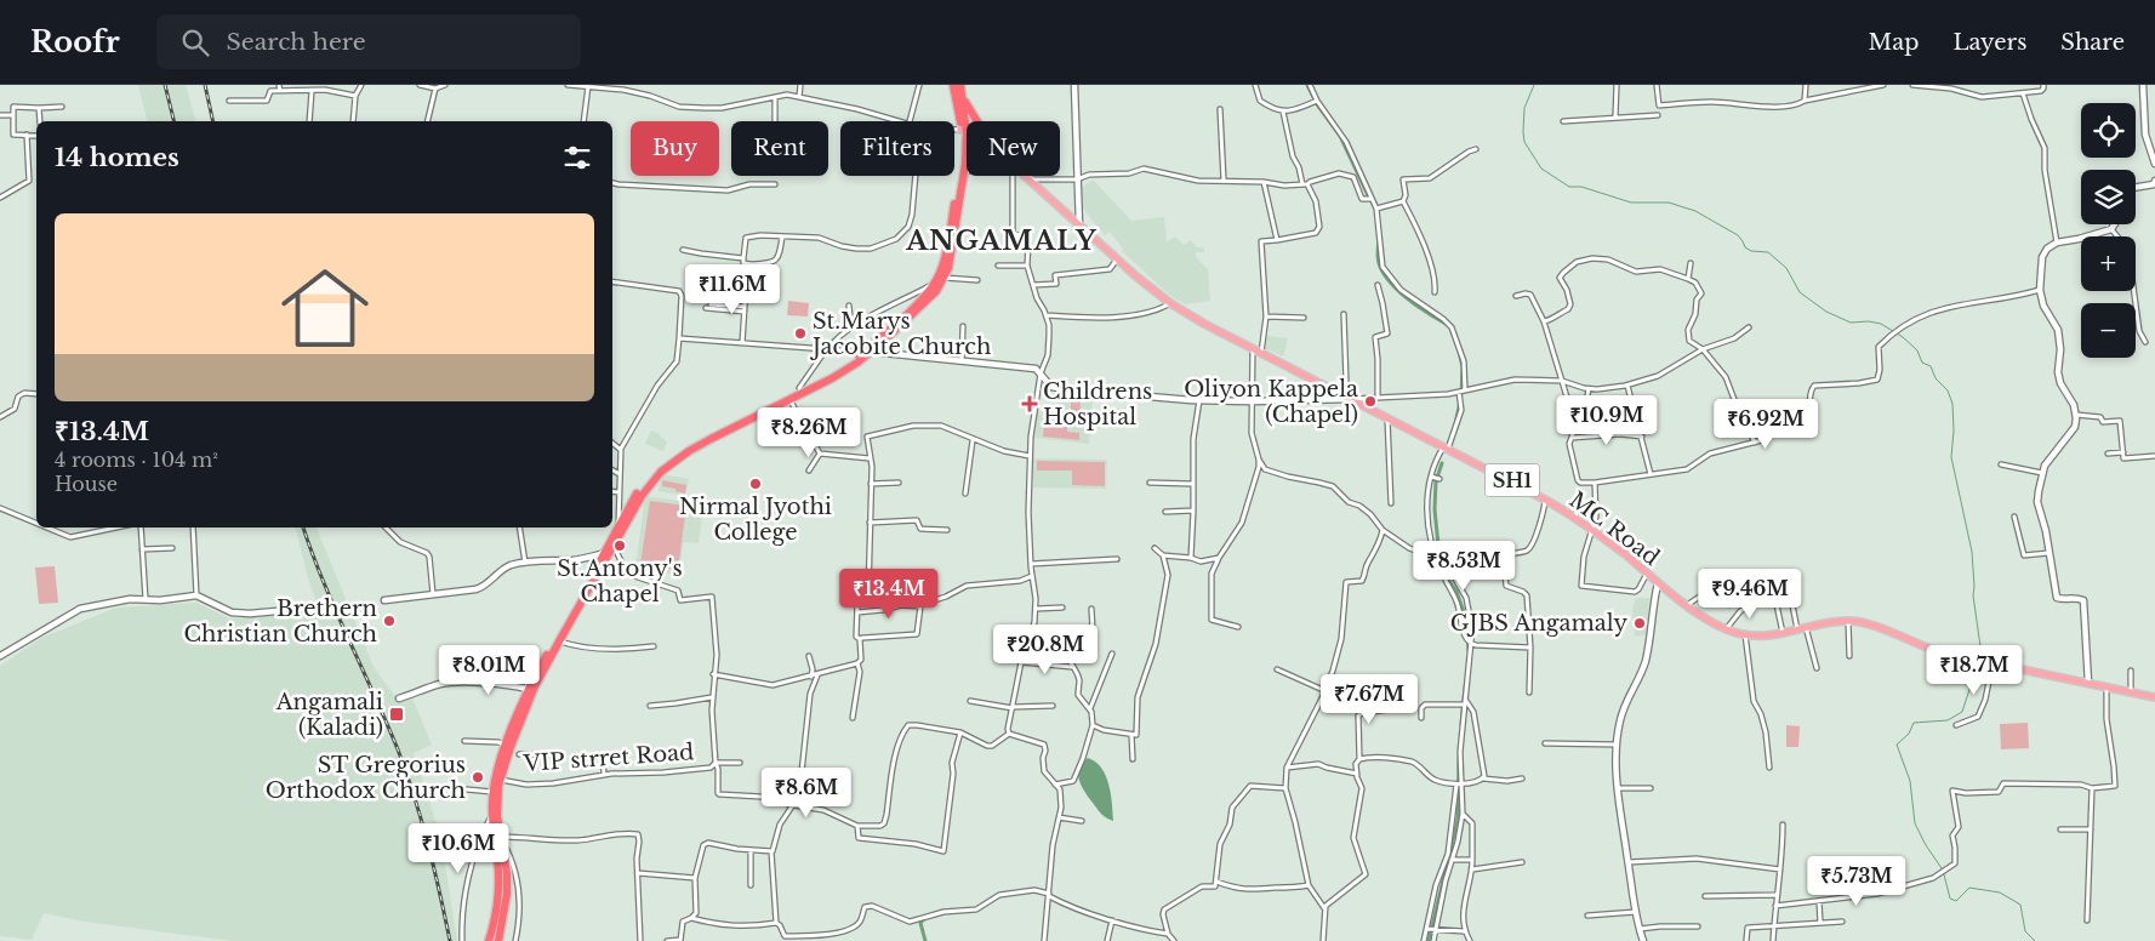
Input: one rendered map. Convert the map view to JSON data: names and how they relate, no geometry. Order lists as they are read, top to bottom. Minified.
{"streets":{"highway":["SH1"],"main road":["MC Road"],"street":["VIP strret Road"]},"districts":["ANGAMALY"],"places":{"other":["St.Marys Jacobite Church","Oliyon Kappela (Chapel)","Nirmal Jyothi College","St.Antony's Chapel","Brethern Christian Church","GJBS Angamaly","ST Gregorius Orthodox Church"],"health":["Childrens Hospital"],"transit":["Angamali (Kaladi)"]},"page":{"header":"Roofr","search":"Search here","nav":["Map","Layers","Share"],"map_buttons":["+","−"],"chip":["Buy","Rent","Filters","New"],"heading":"14 homes","list":[{"name":"₹13.4M","note":"4 rooms · 104 m² · House"}],"price":["₹11.6M","₹10.9M","₹6.92M","₹8.26M","₹8.53M","₹13.4M","₹9.46M","₹20.8M","₹8.01M","₹18.7M","₹7.67M","₹8.6M","₹10.6M","₹5.73M"]}}
